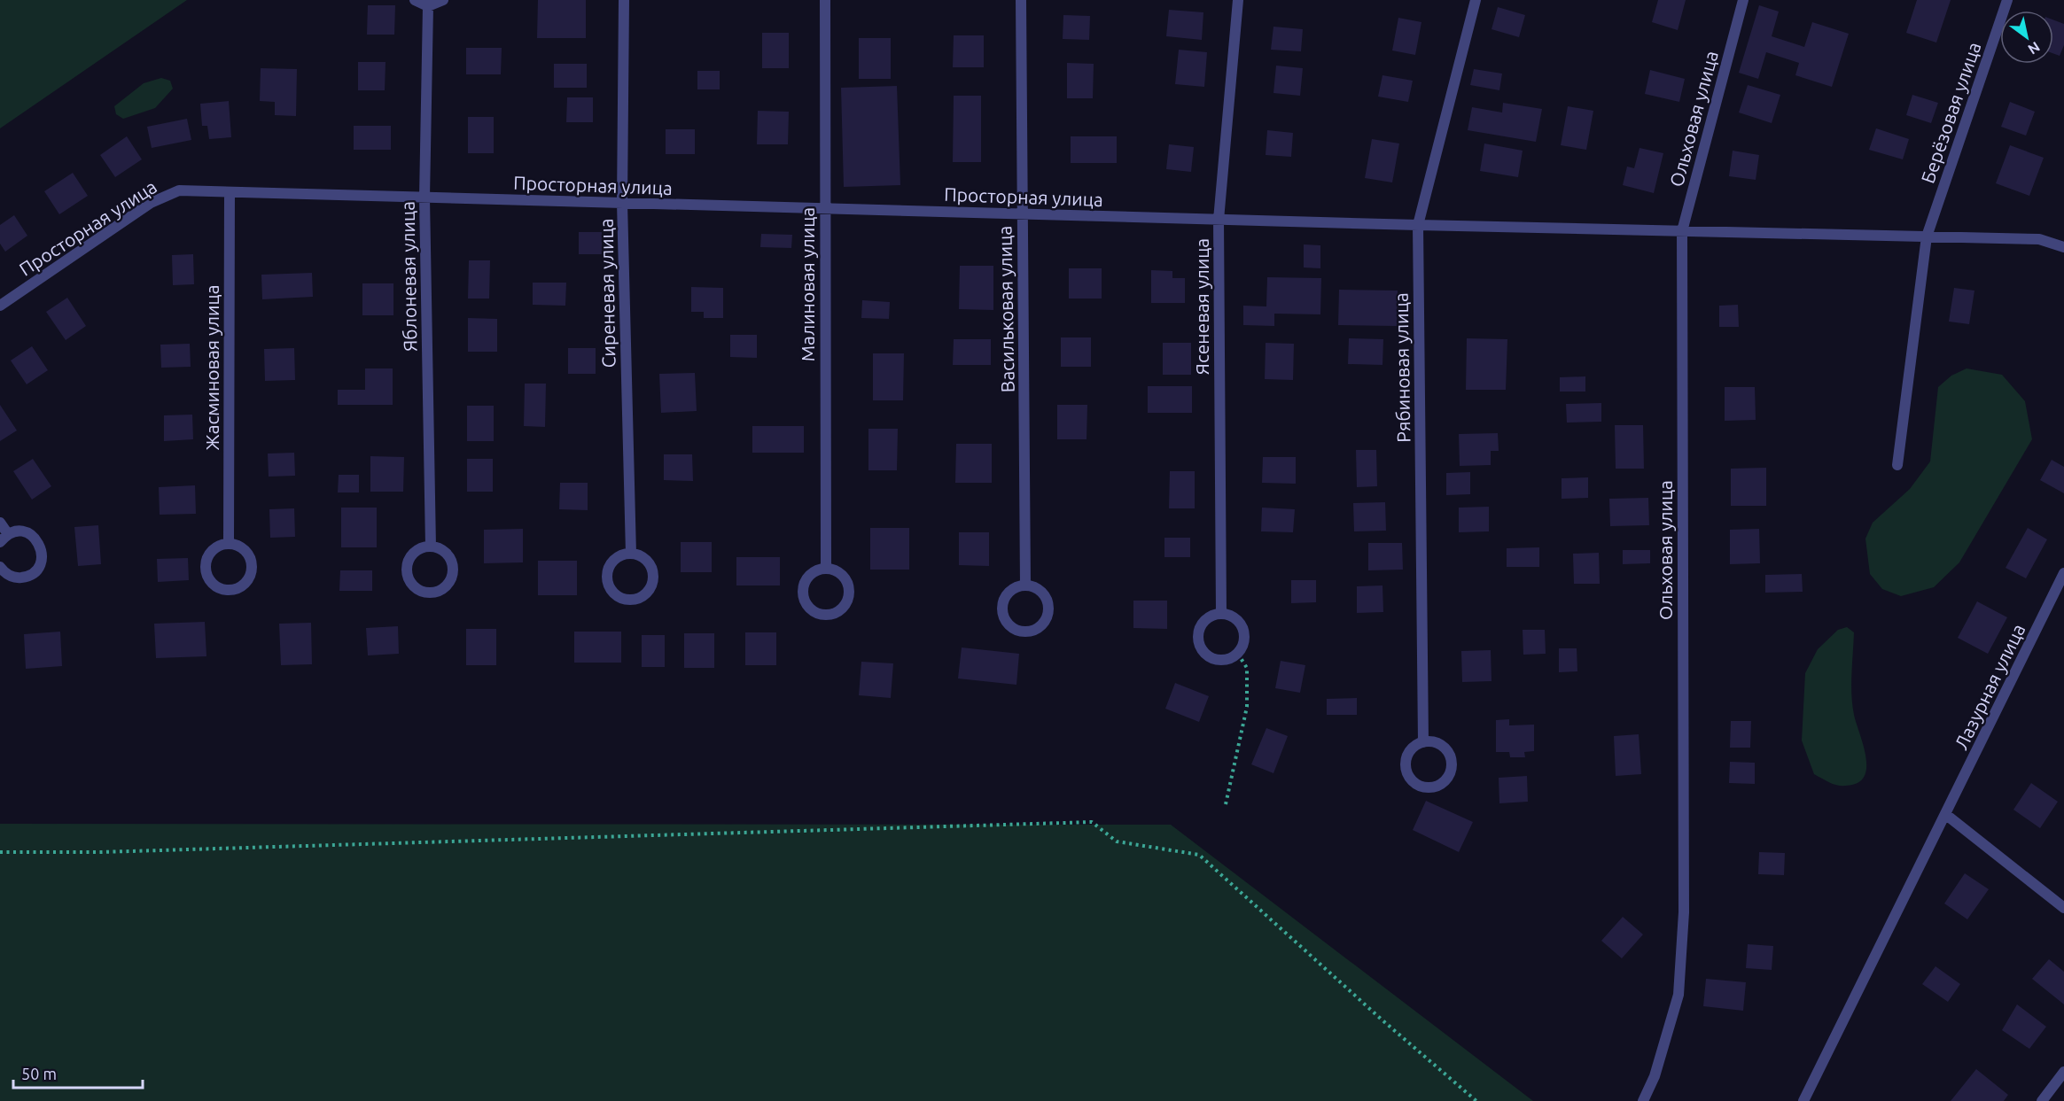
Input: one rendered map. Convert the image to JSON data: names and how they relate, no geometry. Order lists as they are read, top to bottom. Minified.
{"streets":{"street":["Берёзовая улица","Ольховая улица","Просторная улица","Яблоневая улица","Малиновая улица","Сиреневая улица","Ясеневая улица","Васильковая улица","Жасминовая улица","Рябиновая улица","Лазурная улица"]},"crossings":[["Берёзовая улица","Просторная улица"],["Ольховая улица","Просторная улица"],["Просторная улица","Яблоневая улица"],["Просторная улица","Малиновая улица"],["Просторная улица","Сиреневая улица"],["Просторная улица","Ясеневая улица"],["Просторная улица","Васильковая улица"],["Просторная улица","Жасминовая улица"],["Просторная улица","Рябиновая улица"]],"scale_bar":"50 m","north":"bottom right"}
